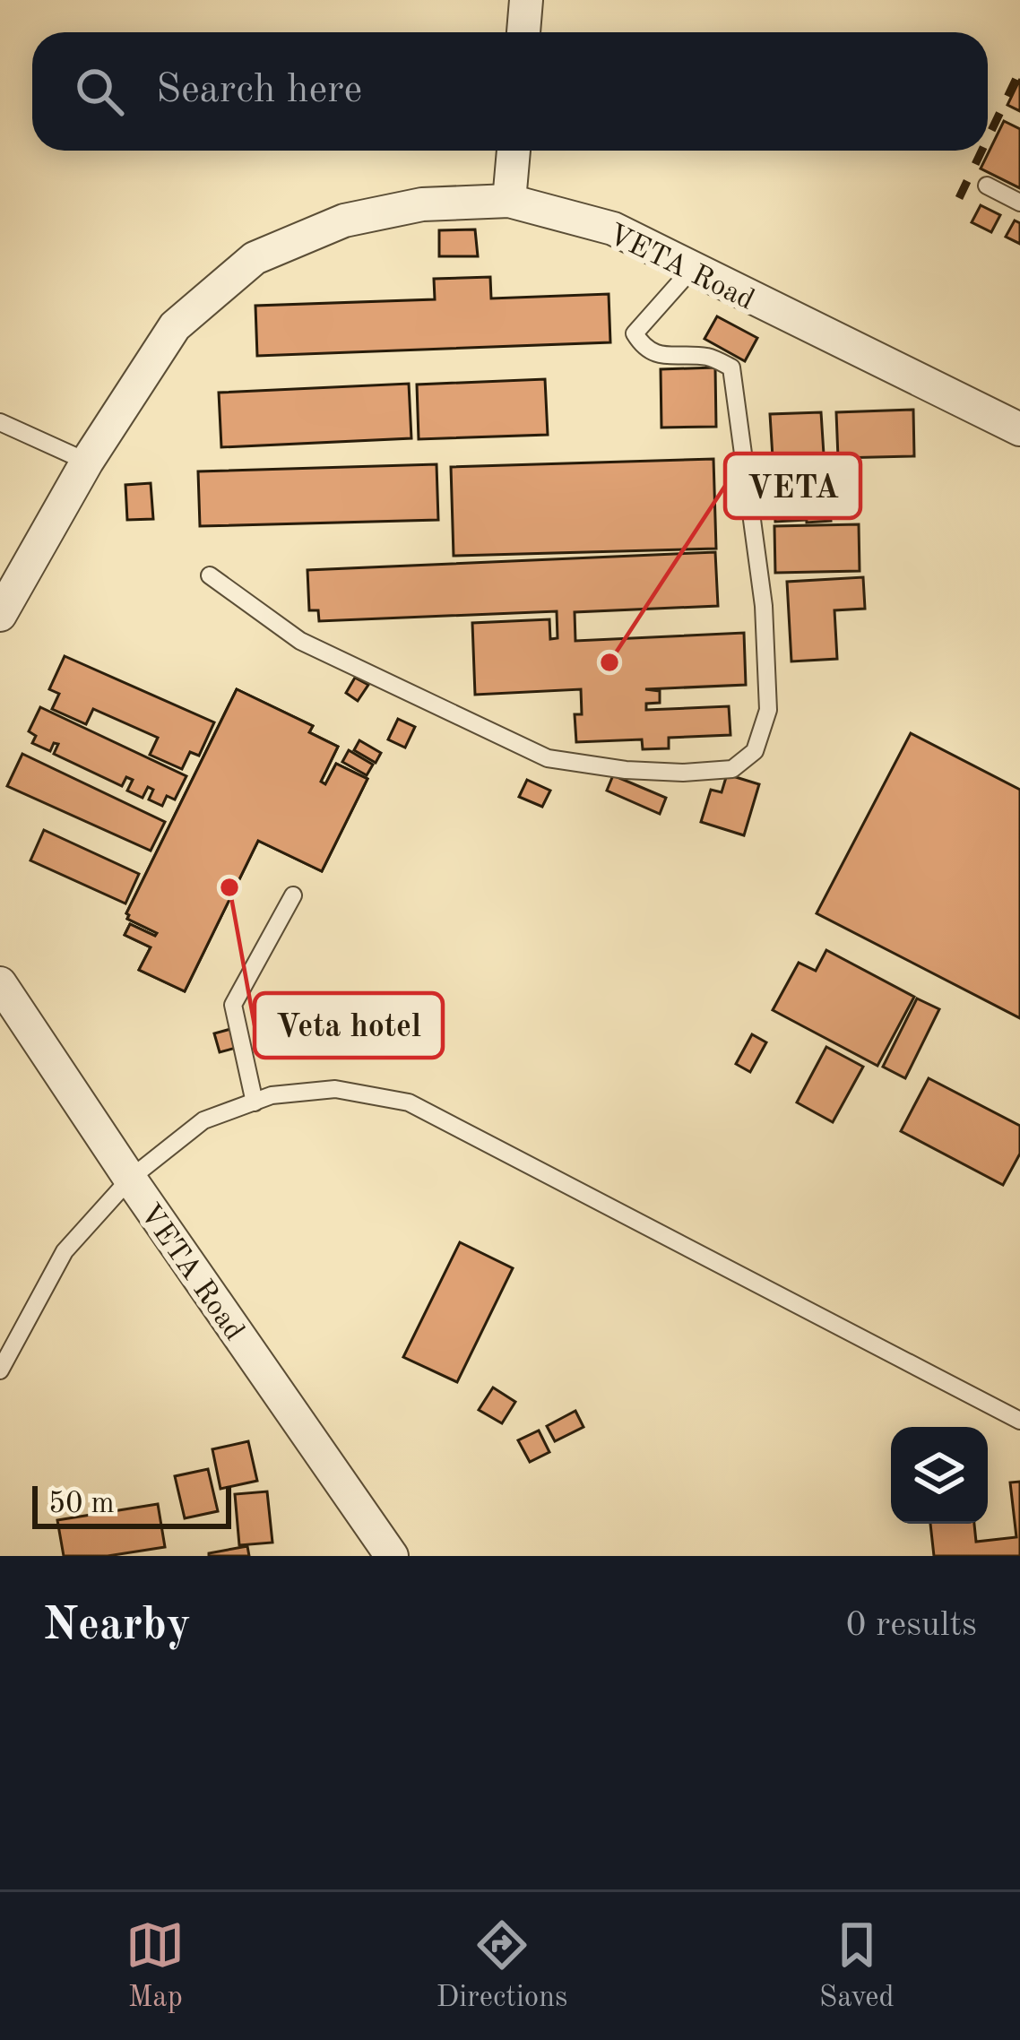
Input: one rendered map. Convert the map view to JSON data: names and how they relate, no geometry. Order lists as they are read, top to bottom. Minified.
{"streets":{"street":["VETA Road"]},"places":["VETA","Veta hotel"],"scale_bar":"50 m","page":{"search":"Search here","scale":"50 m","heading":["Nearby","0 results"],"nav":["Map","Directions","Saved"]}}
